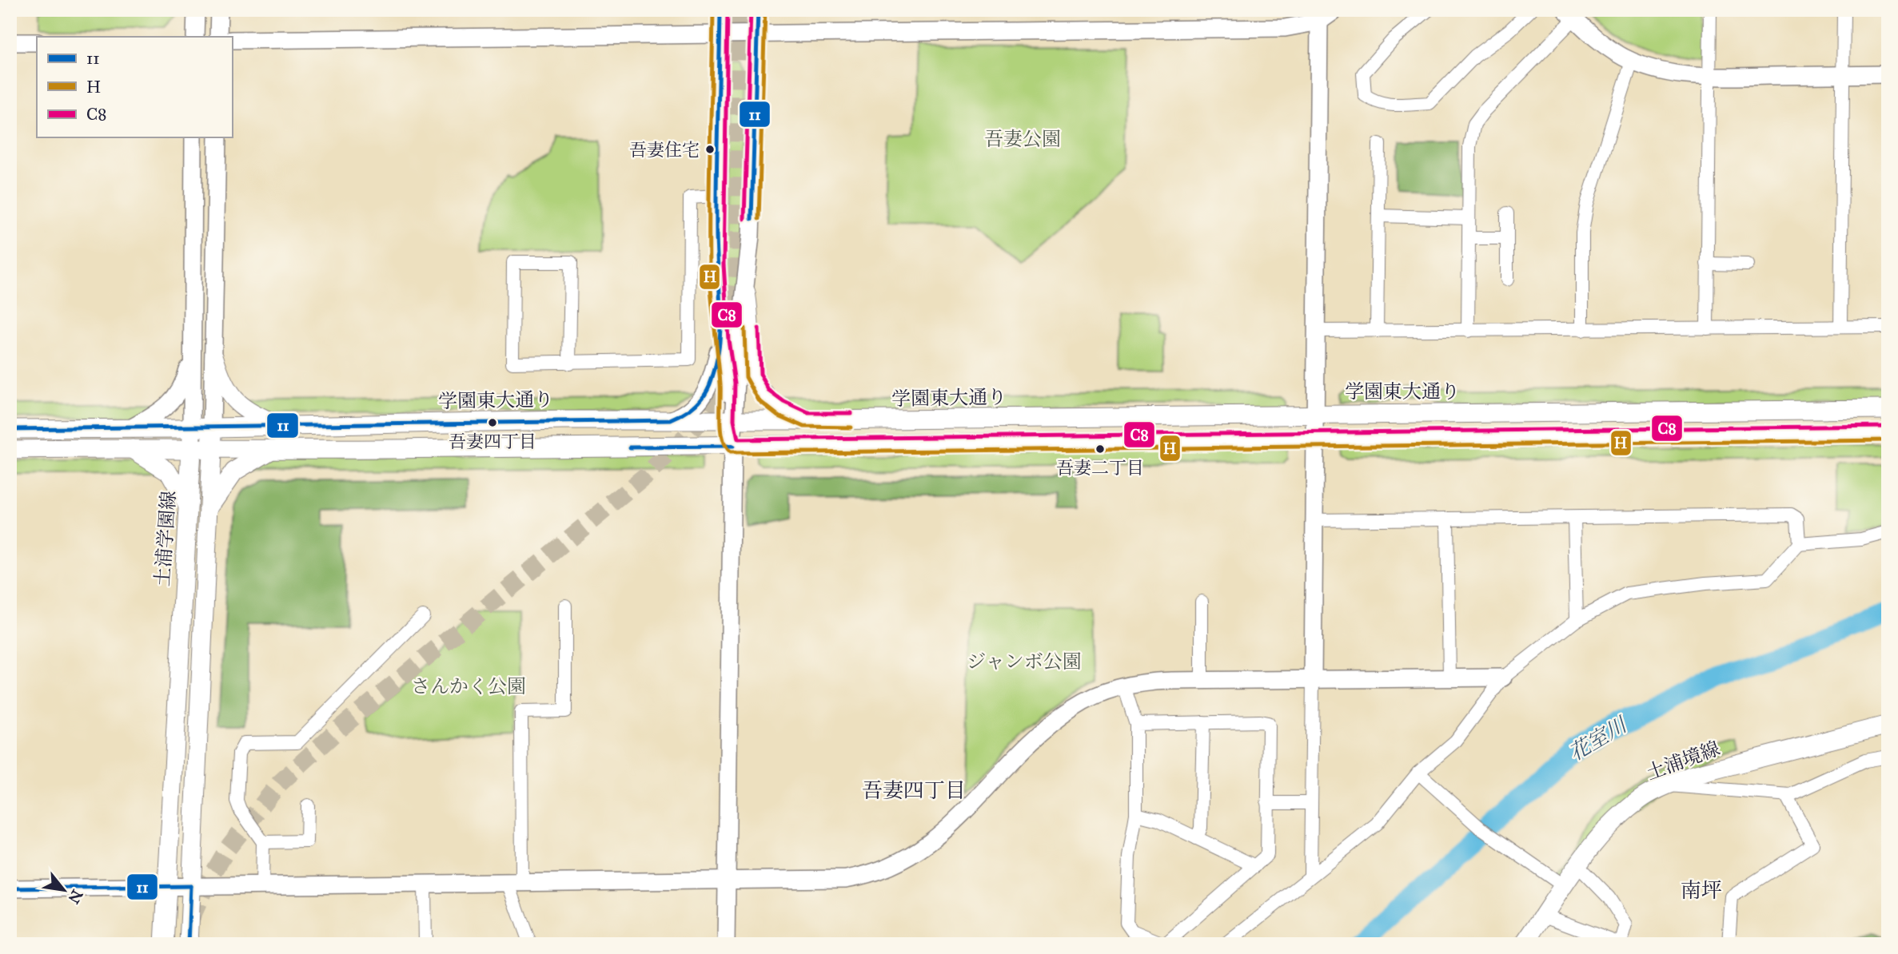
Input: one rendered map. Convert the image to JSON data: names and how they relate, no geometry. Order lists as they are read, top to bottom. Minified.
{"streets":{"main road":["学園東大通り","土浦学園線","土浦境線"]},"crossings":[["学園東大通り","土浦学園線"]],"districts":["吾妻四丁目","南坪"],"water":["花室川"],"parks":["吾妻公園","ジャンボ公園","さんかく公園"],"places":["吾妻住宅","吾妻四丁目","吾妻二丁目"],"lines":["transit line 11","transit line H","transit line C8"],"legend":["11","H","C8"],"north":"bottom right"}
